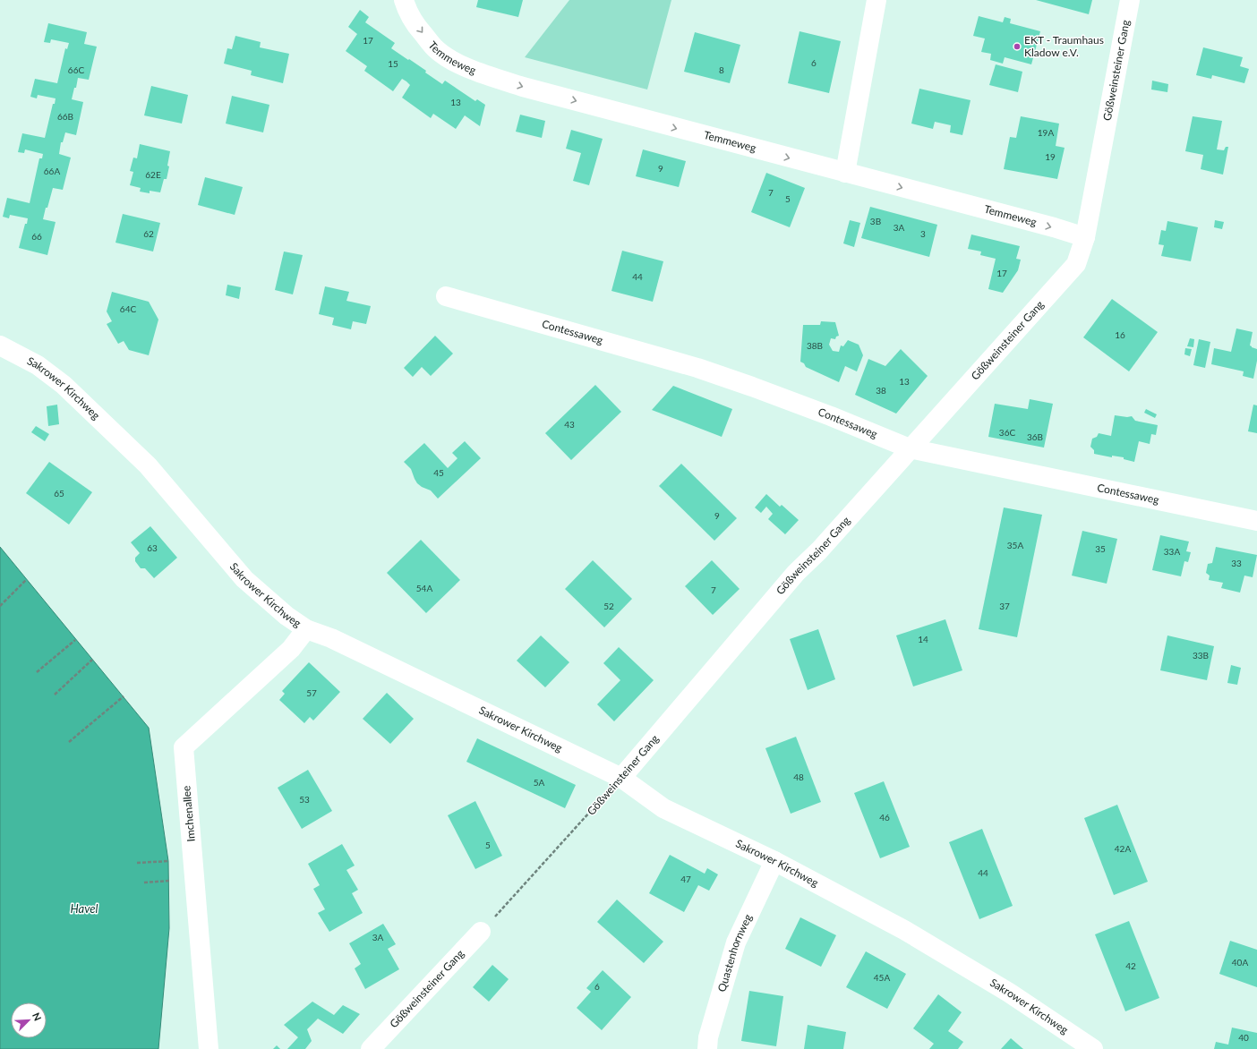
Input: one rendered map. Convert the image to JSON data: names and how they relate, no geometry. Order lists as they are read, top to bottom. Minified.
{"streets":{"street":["Temmeweg","Gößweinsteiner Gang","Contessaweg","Sakrower Kirchweg","Imchenallee","Quastenhornweg"]},"crossings":[["Temmeweg","Gößweinsteiner Gang"],["Gößweinsteiner Gang","Contessaweg"],["Gößweinsteiner Gang","Sakrower Kirchweg"],["Sakrower Kirchweg","Imchenallee"],["Sakrower Kirchweg","Quastenhornweg"]],"one_way":["Temmeweg"],"water":["Havel"],"places":["EKT - Traumhaus Kladow e.V."],"house_numbers":["17","6","15","66C","8","13","66B","19A","19","9","66A","62E","7","5","3B","3A","62","3","66","17","44","64C","16","38B","13","38","43","36C","36B","45","65","9","35A","63","35","33A","33","54A","7","52","37","14","33B","57","48","5A","53","46","5","42A","44","47","3A","40A","42","45A","6","40"],"north":"top right"}
